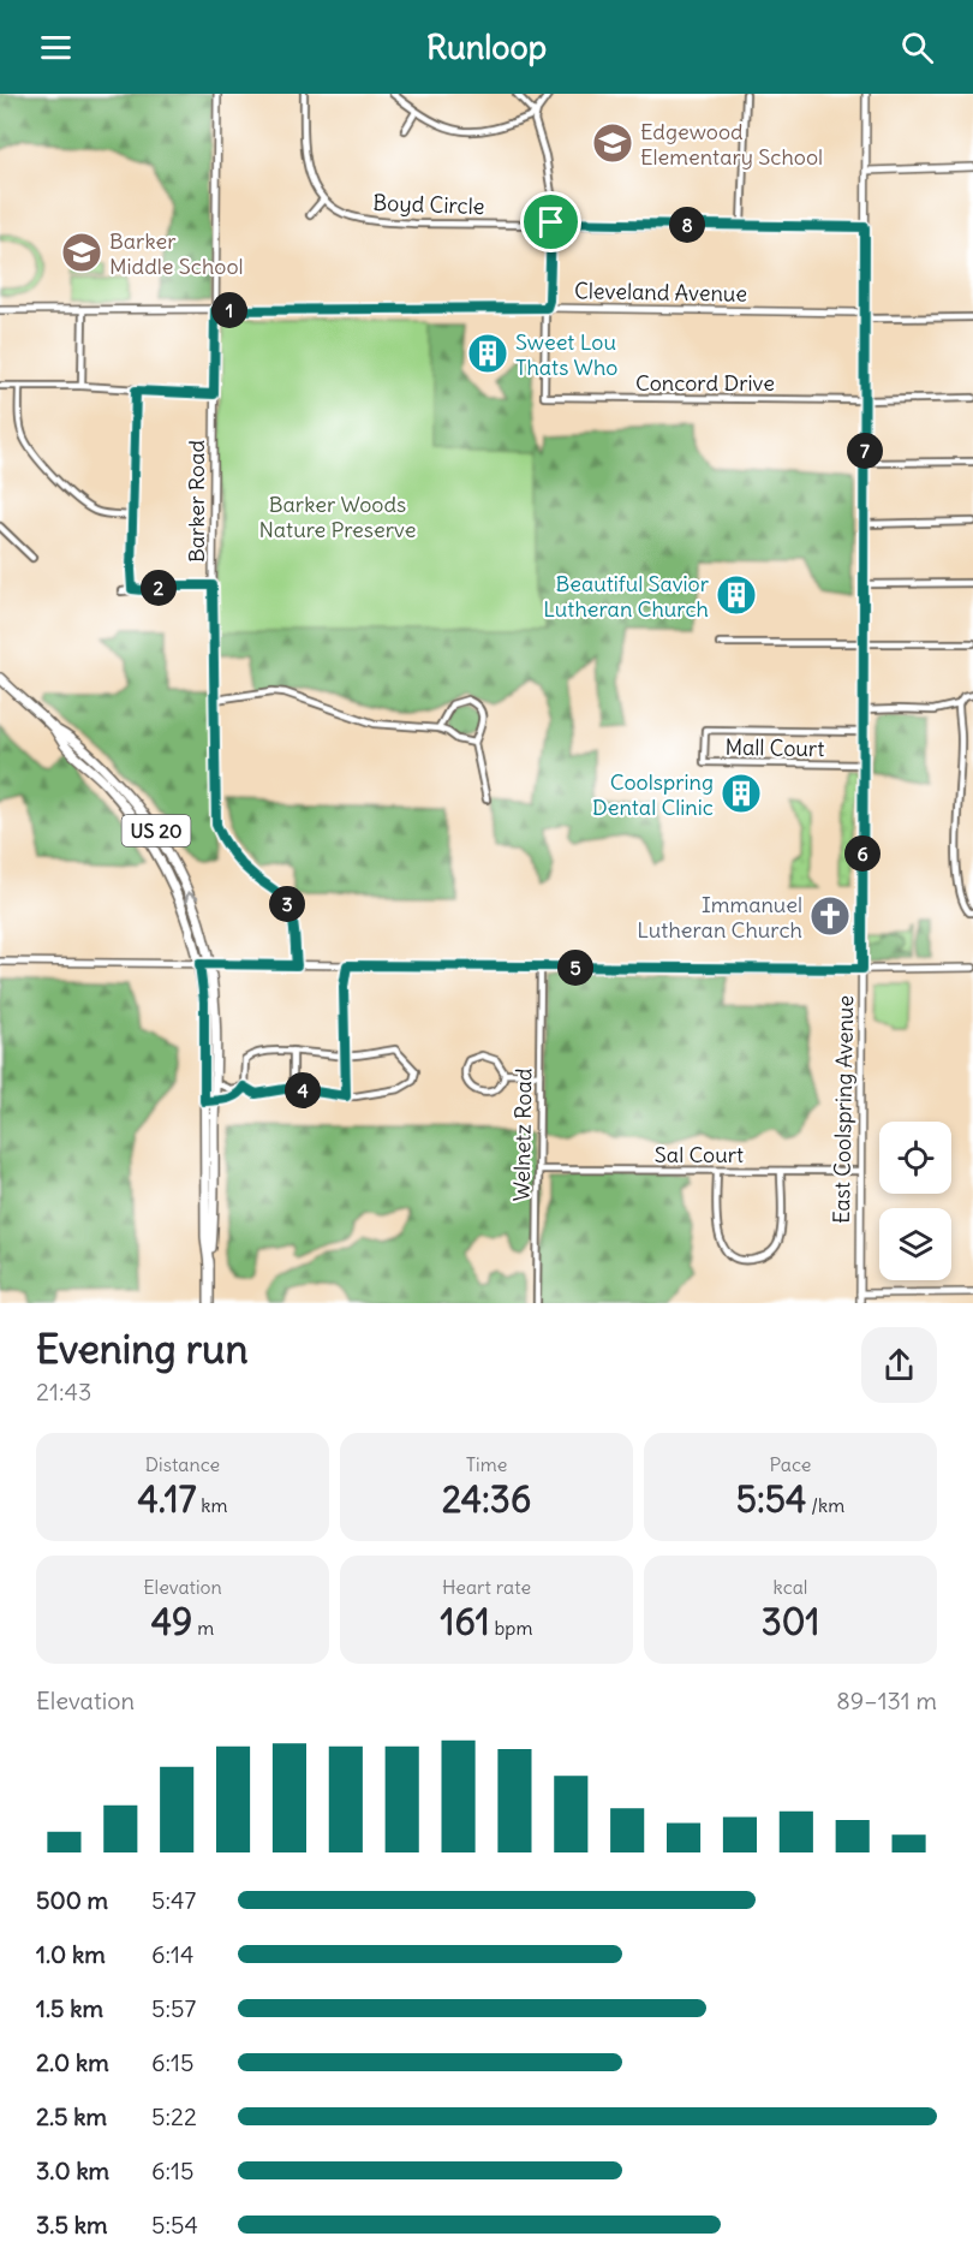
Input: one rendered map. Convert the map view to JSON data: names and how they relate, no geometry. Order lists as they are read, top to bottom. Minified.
{"streets":{"main road":["US 20"],"street":["Boyd Circle","Cleveland Avenue","Concord Drive","Barker Road","Mall Court","East Coolspring Avenue","Welnetz Road","Sal Court"]},"crossings":[["Boyd Circle","East Coolspring Avenue"],["Cleveland Avenue","Concord Drive"],["Cleveland Avenue","Barker Road"],["Cleveland Avenue","East Coolspring Avenue"],["Concord Drive","East Coolspring Avenue"],["Mall Court","East Coolspring Avenue"],["East Coolspring Avenue","Sal Court"],["Welnetz Road","Sal Court"]],"parks":["Barker Woods Nature Preserve"],"places":{"school or university":["Edgewood Elementary School","Barker Middle School"],"building":["Sweet Lou Thats Who","Beautiful Savior Lutheran Church","Coolspring Dental Clinic"],"church":["Immanuel Lutheran Church"]},"page":{"header":"Runloop","pins":["8","1","7","2","6","3","5","4"],"heading":["Evening run","21:43"],"stats":[["Distance","4.17 km"],["Time","24:36"],["Pace","5:54 /km"],["Elevation","49 m"],["Heart rate","161 bpm"],["kcal","301"]],"chart":["Elevation","89–131 m"],"list":[{"name":"500 m","note":"5:47"},{"name":"1.0 km","note":"6:14"},{"name":"1.5 km","note":"5:57"},{"name":"2.0 km","note":"6:15"},{"name":"2.5 km","note":"5:22"},{"name":"3.0 km","note":"6:15"},{"name":"3.5 km","note":"5:54"}]}}
